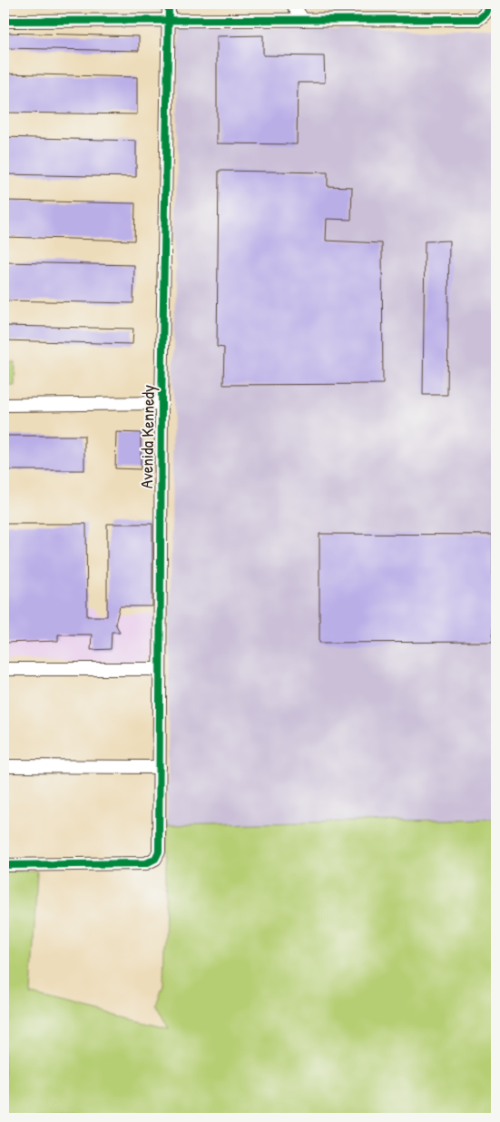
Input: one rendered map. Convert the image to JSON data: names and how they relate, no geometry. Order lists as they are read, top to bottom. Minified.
{"streets":{"street":["Avenida Kennedy"]}}
